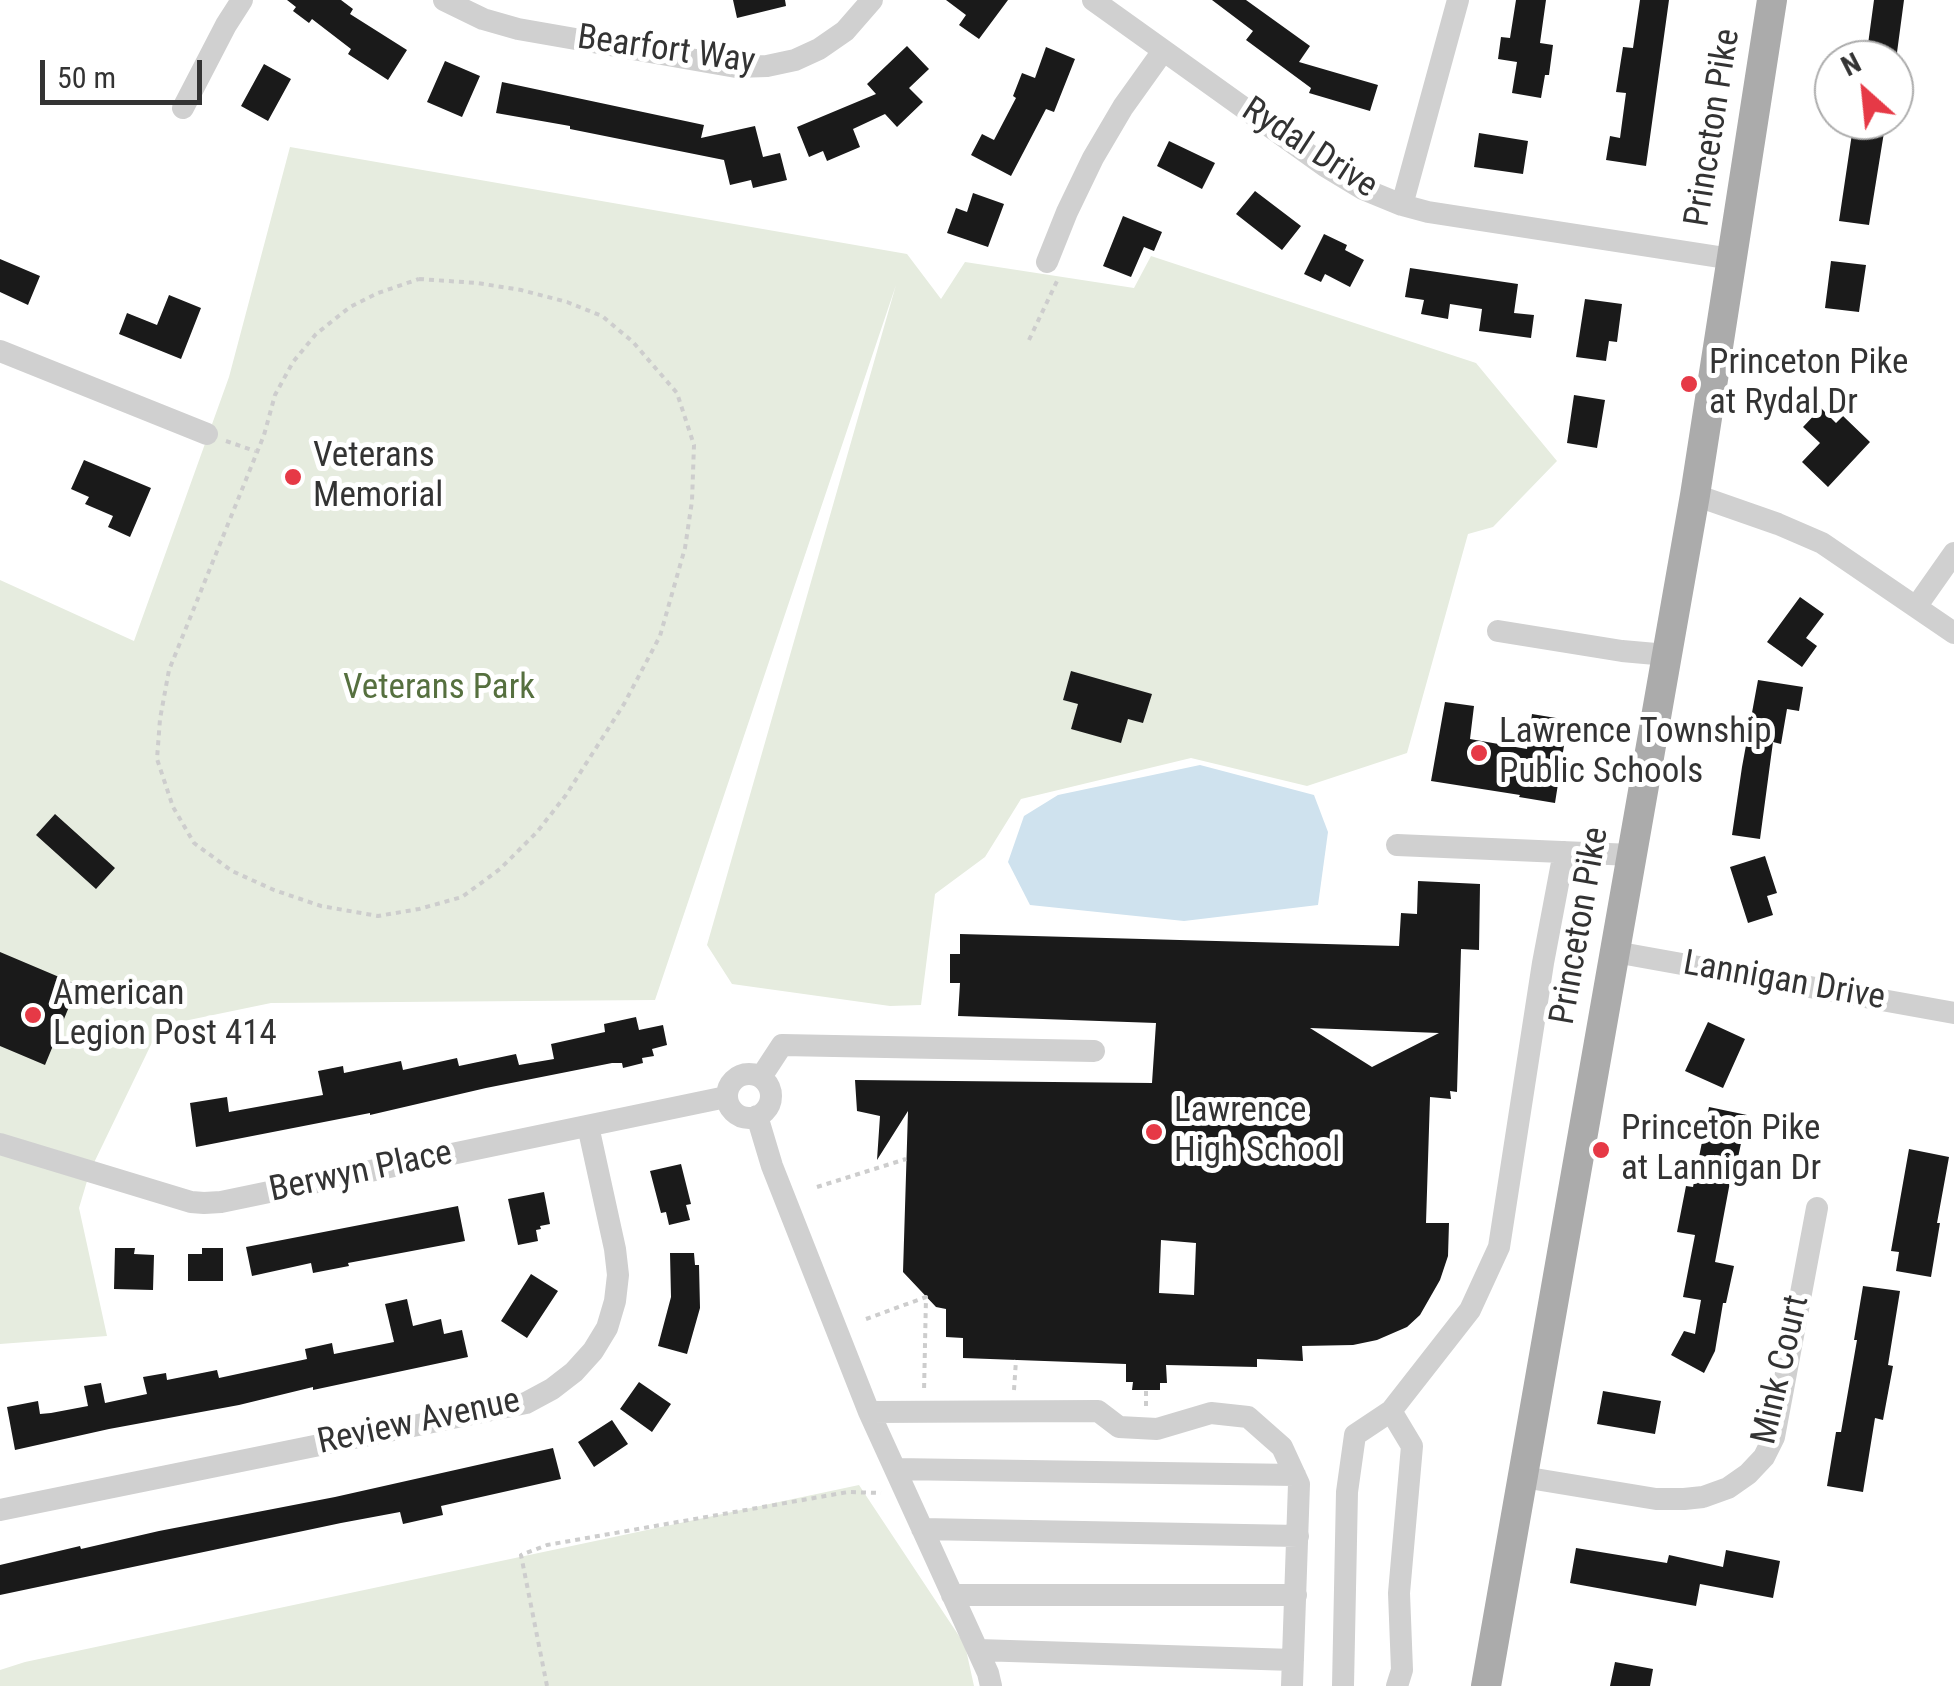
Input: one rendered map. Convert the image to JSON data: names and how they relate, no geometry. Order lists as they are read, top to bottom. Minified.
{"streets":{"main road":["Princeton Pike"],"street":["Bearfort Way","Rydal Drive","Lannigan Drive","Berwyn Place","Mink Court","Review Avenue"]},"crossings":[["Princeton Pike","Rydal Drive"],["Princeton Pike","Lannigan Drive"],["Princeton Pike","Mink Court"],["Berwyn Place","Review Avenue"]],"parks":["Veterans Park"],"places":["Princeton Pike at Rydal Dr","Veterans Memorial","Lawrence Township Public Schools","American Legion Post 414","Lawrence High School","Princeton Pike at Lannigan Dr"],"scale_bar":"50 m","north":"top left"}
